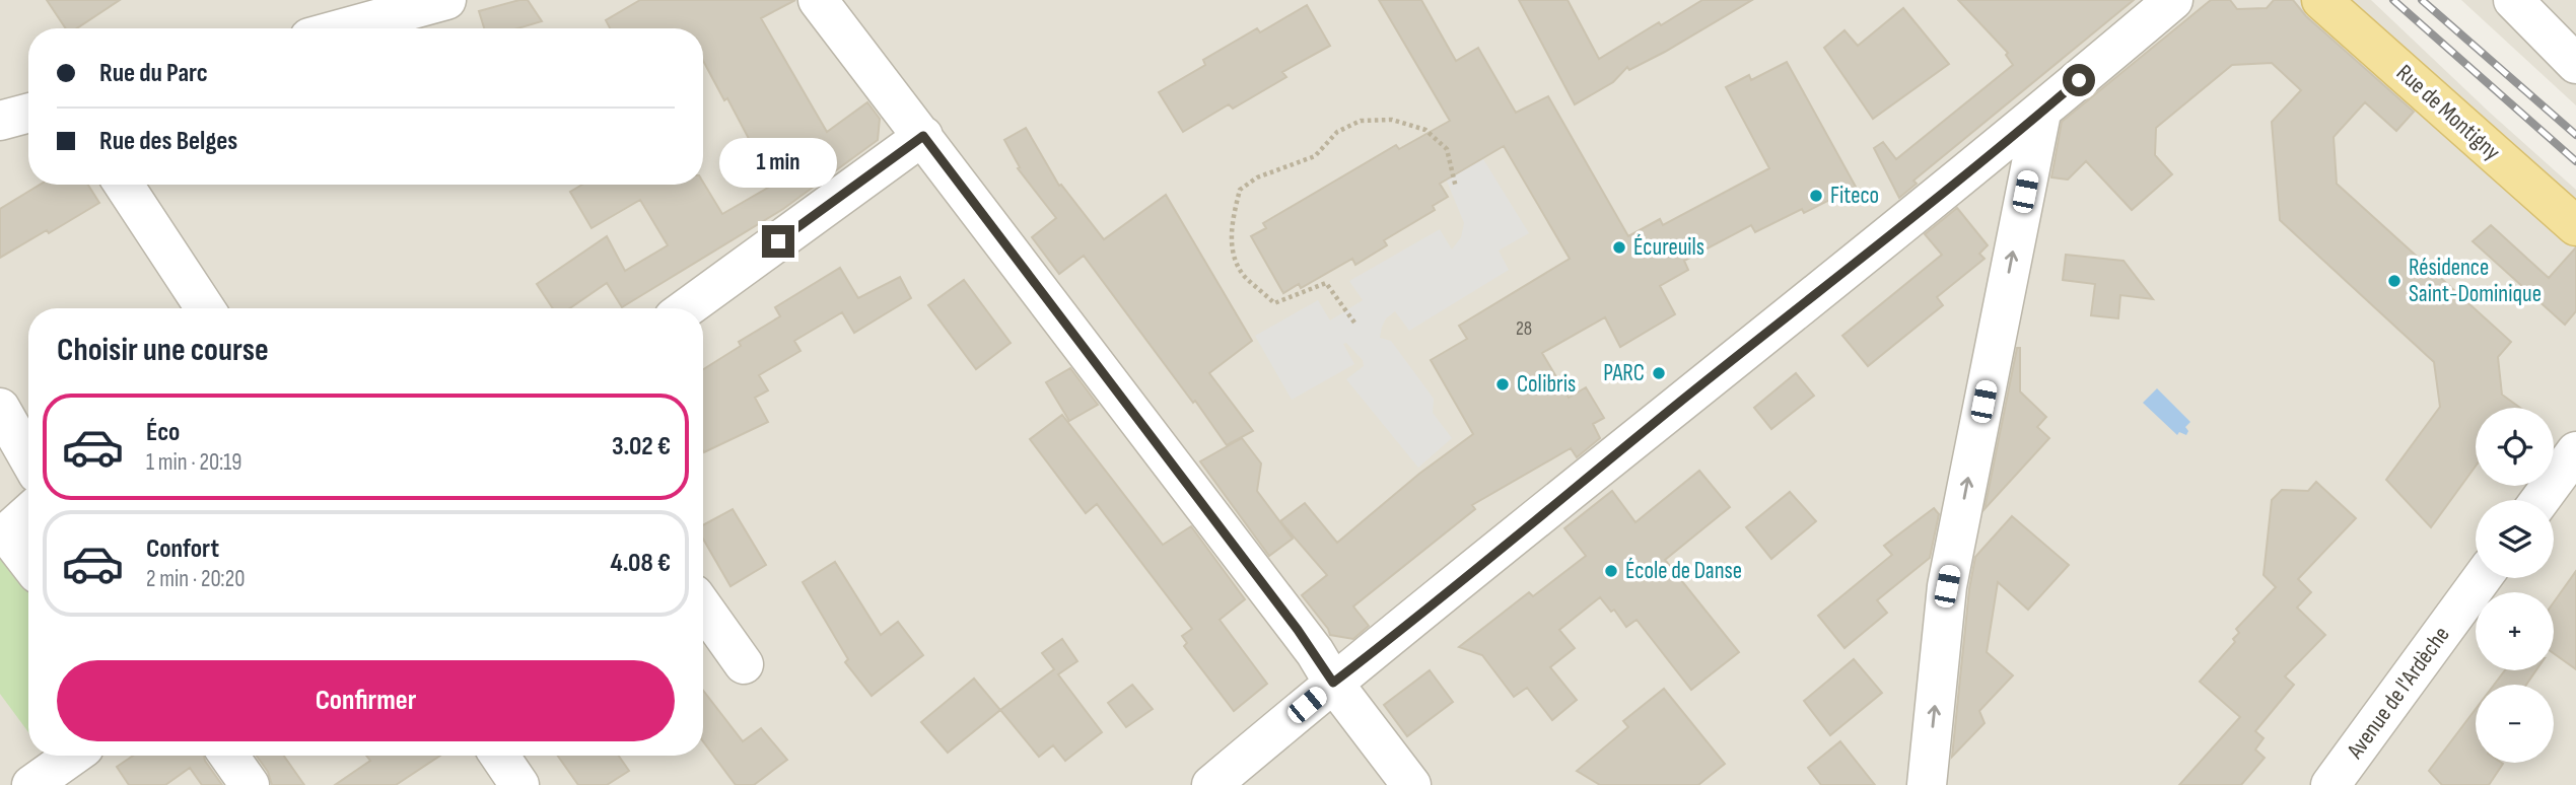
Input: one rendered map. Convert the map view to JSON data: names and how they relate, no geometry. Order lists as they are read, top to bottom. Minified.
{"streets":{"main road":["Rue de Montigny"],"street":["Avenue de l'Ardèche"]},"places":["Fiteco","Écureuils","Résidence Saint-Dominique","PARC","Colibris","École de Danse"],"house_numbers":["28"],"page":{"banner":["Rue du Parc","Rue des Belges"],"bubble":"1 min","heading":"Choisir une course","list":[{"name":"Éco","note":"1 min · 20:19","value":"3.02 €"},{"name":"Confort","note":"2 min · 20:20","value":"4.08 €"}],"map_buttons":["+","−"],"buttons":"Confirmer"}}
